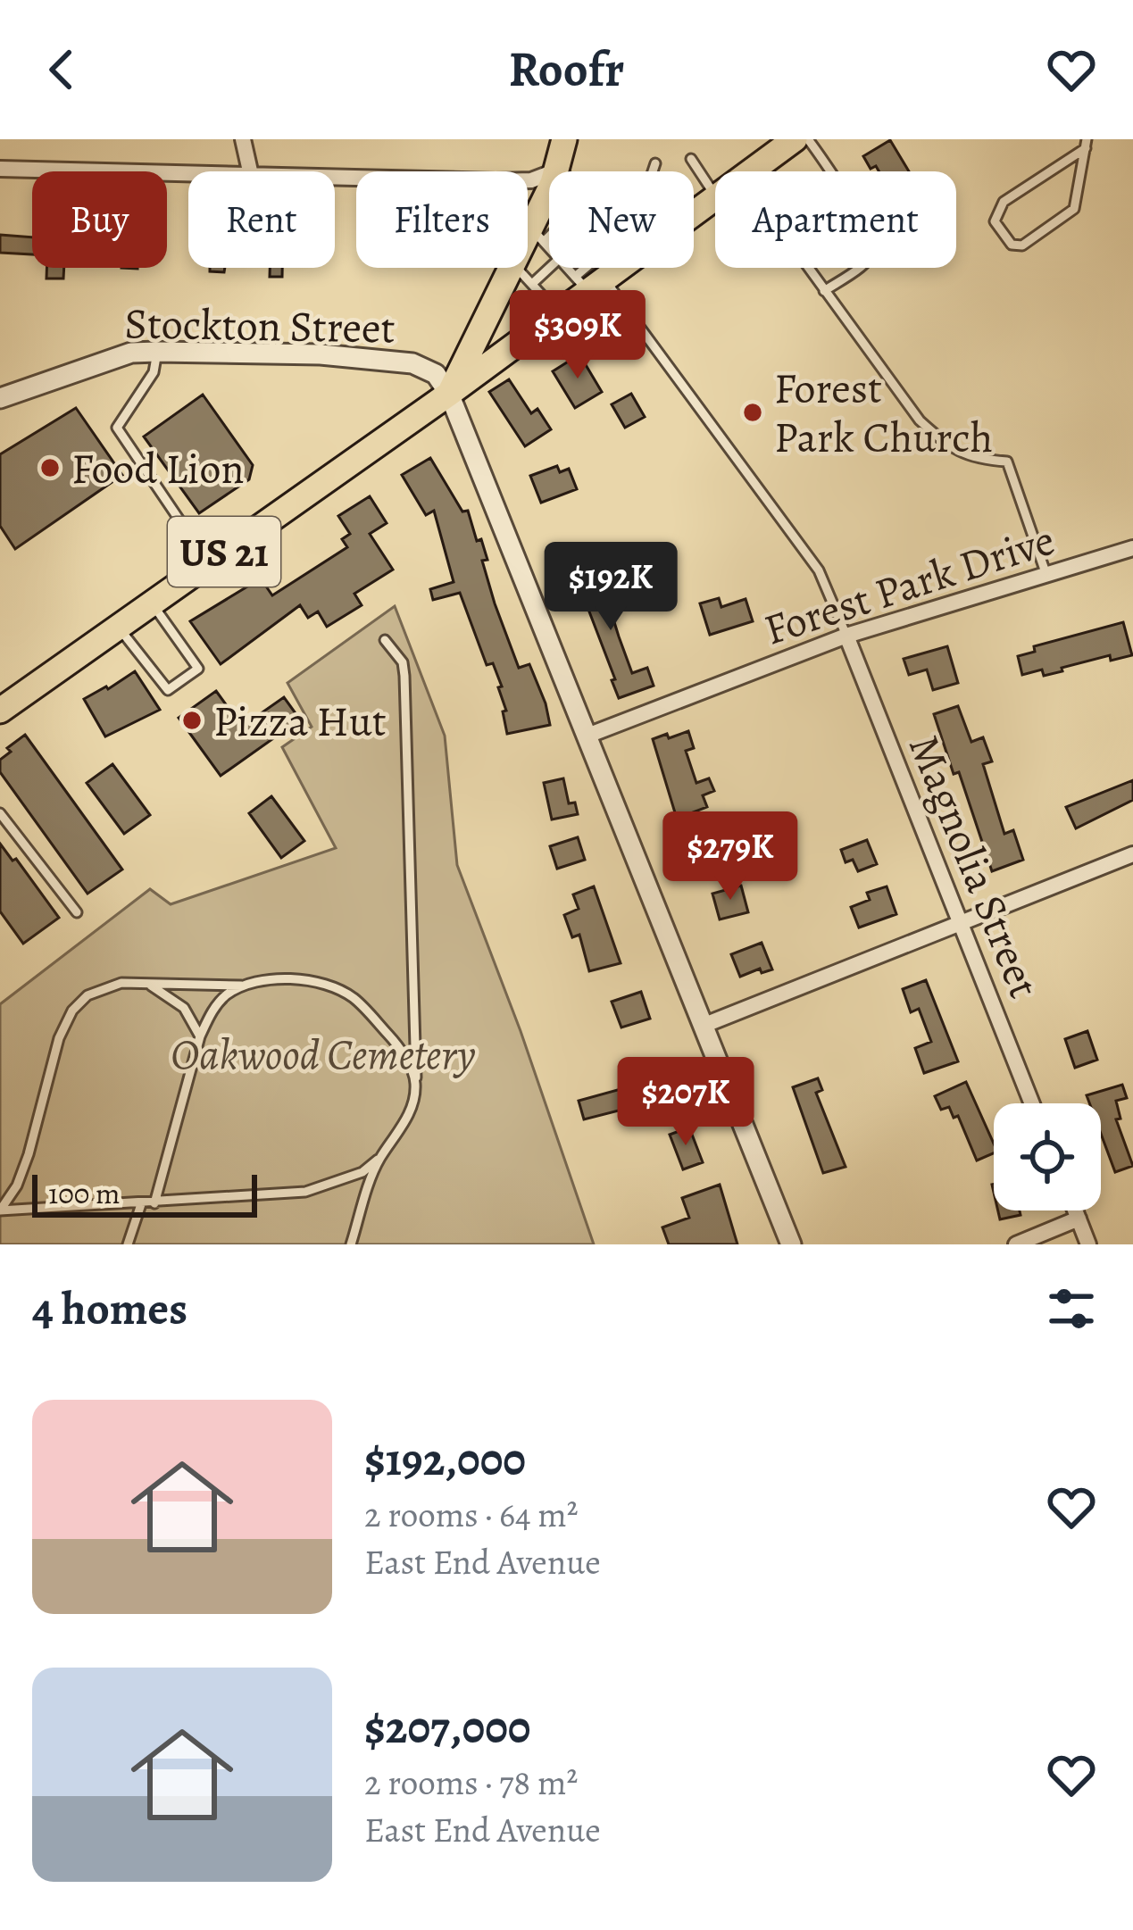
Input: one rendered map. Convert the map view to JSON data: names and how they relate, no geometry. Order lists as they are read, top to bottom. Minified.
{"streets":{"main road":["US 21"],"street":["Stockton Street","Forest Park Drive","Magnolia Street"]},"crossings":[["Stockton Street","US 21"],["Forest Park Drive","Magnolia Street"]],"parks":["Oakwood Cemetery"],"places":["Forest Park Church","Food Lion","Pizza Hut"],"scale_bar":"100 m","page":{"header":"Roofr","chip":["Buy","Rent","Filters","New","Apartment"],"price":["$309K","$192K","$279K","$207K"],"scale":"100 m","heading":"4 homes","list":[{"name":"$192,000","note":"2 rooms · 64 m² · East End Avenue"},{"name":"$207,000","note":"2 rooms · 78 m² · East End Avenue"}]}}
